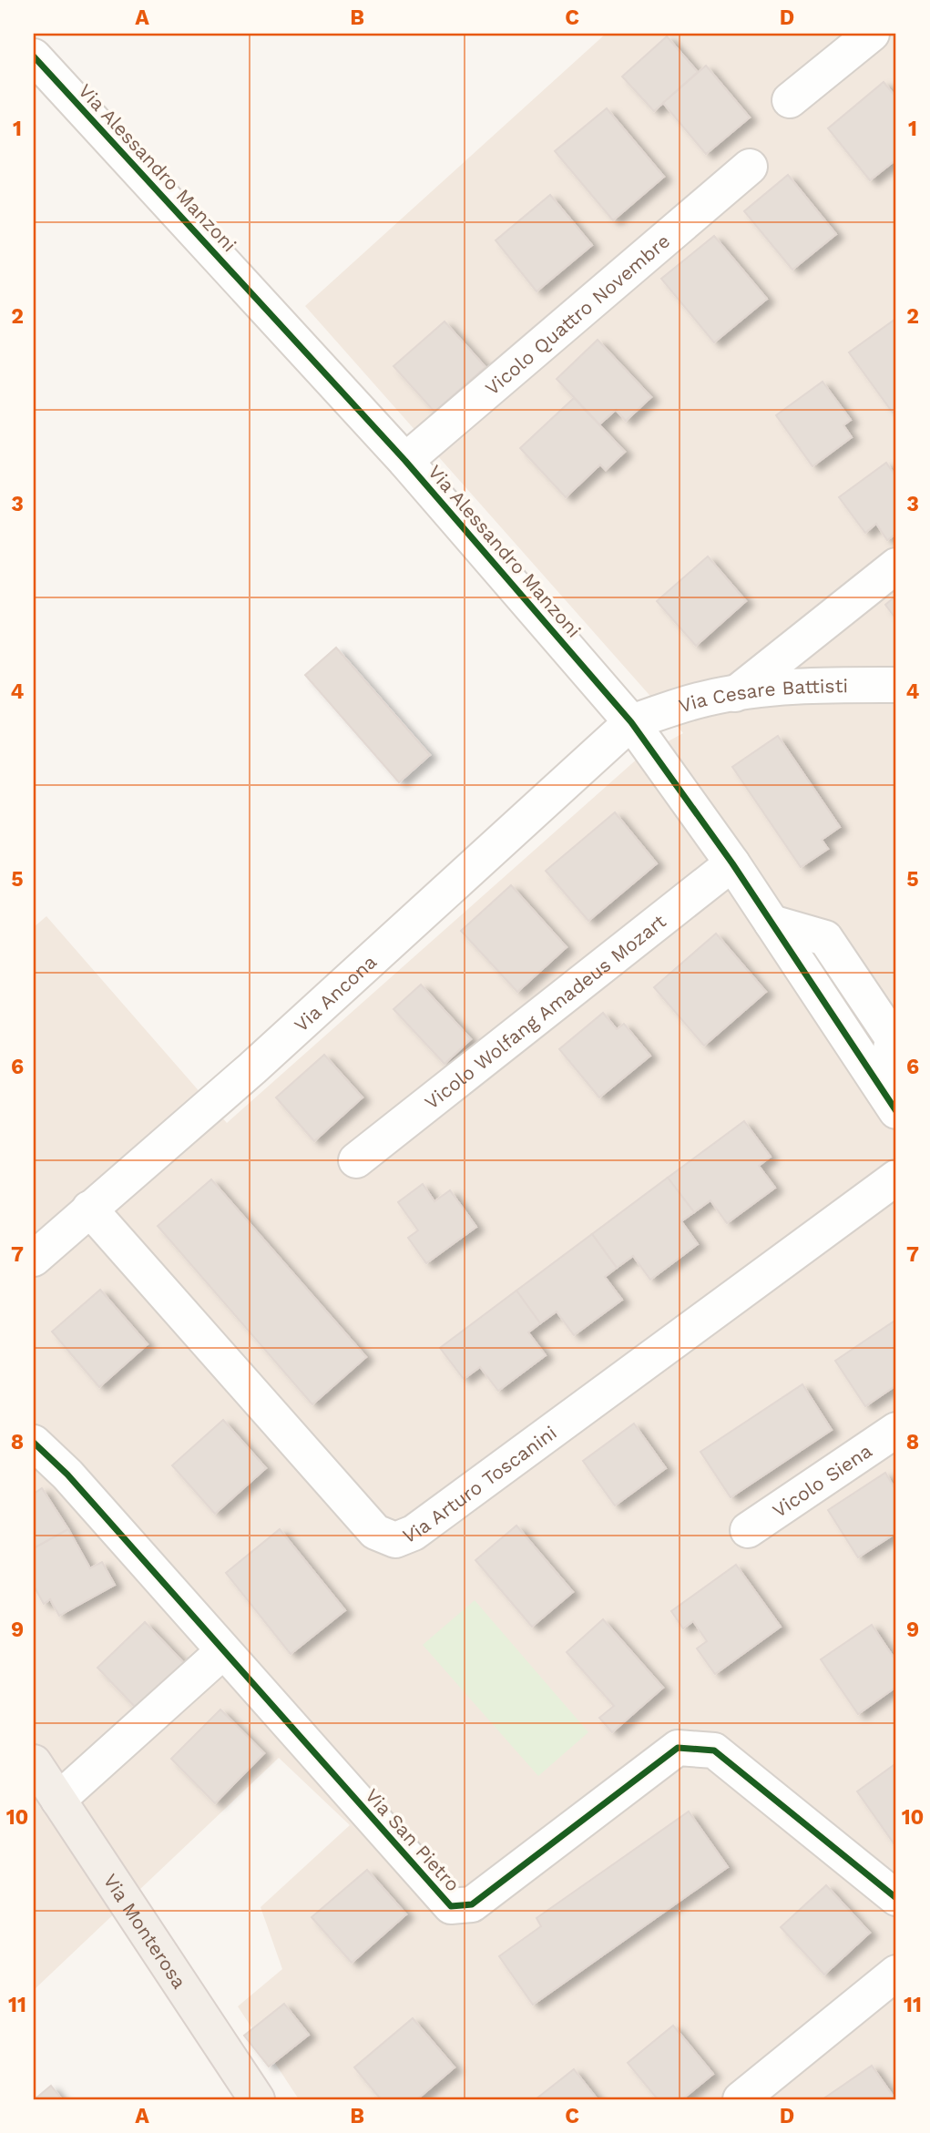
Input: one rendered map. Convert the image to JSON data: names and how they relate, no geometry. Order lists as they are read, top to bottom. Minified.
{"streets":{"main road":["Via Monterosa"],"street":["Via Alessandro Manzoni","Vicolo Quattro Novembre","Via Cesare Battisti","Via Ancona","Vicolo Wolfang Amadeus Mozart","Vicolo Siena","Via Arturo Toscanini","Via San Pietro"]},"crossings":[["Via Alessandro Manzoni","Vicolo Quattro Novembre"],["Via Alessandro Manzoni","Via Cesare Battisti"],["Via Alessandro Manzoni","Via Ancona"],["Via Alessandro Manzoni","Vicolo Wolfang Amadeus Mozart"],["Via Cesare Battisti","Via Ancona"],["Via Ancona","Via Arturo Toscanini"]],"grid":{"columns":["A","B","C","D"],"rows":["1","2","3","4","5","6","7","8","9","10","11"]}}
